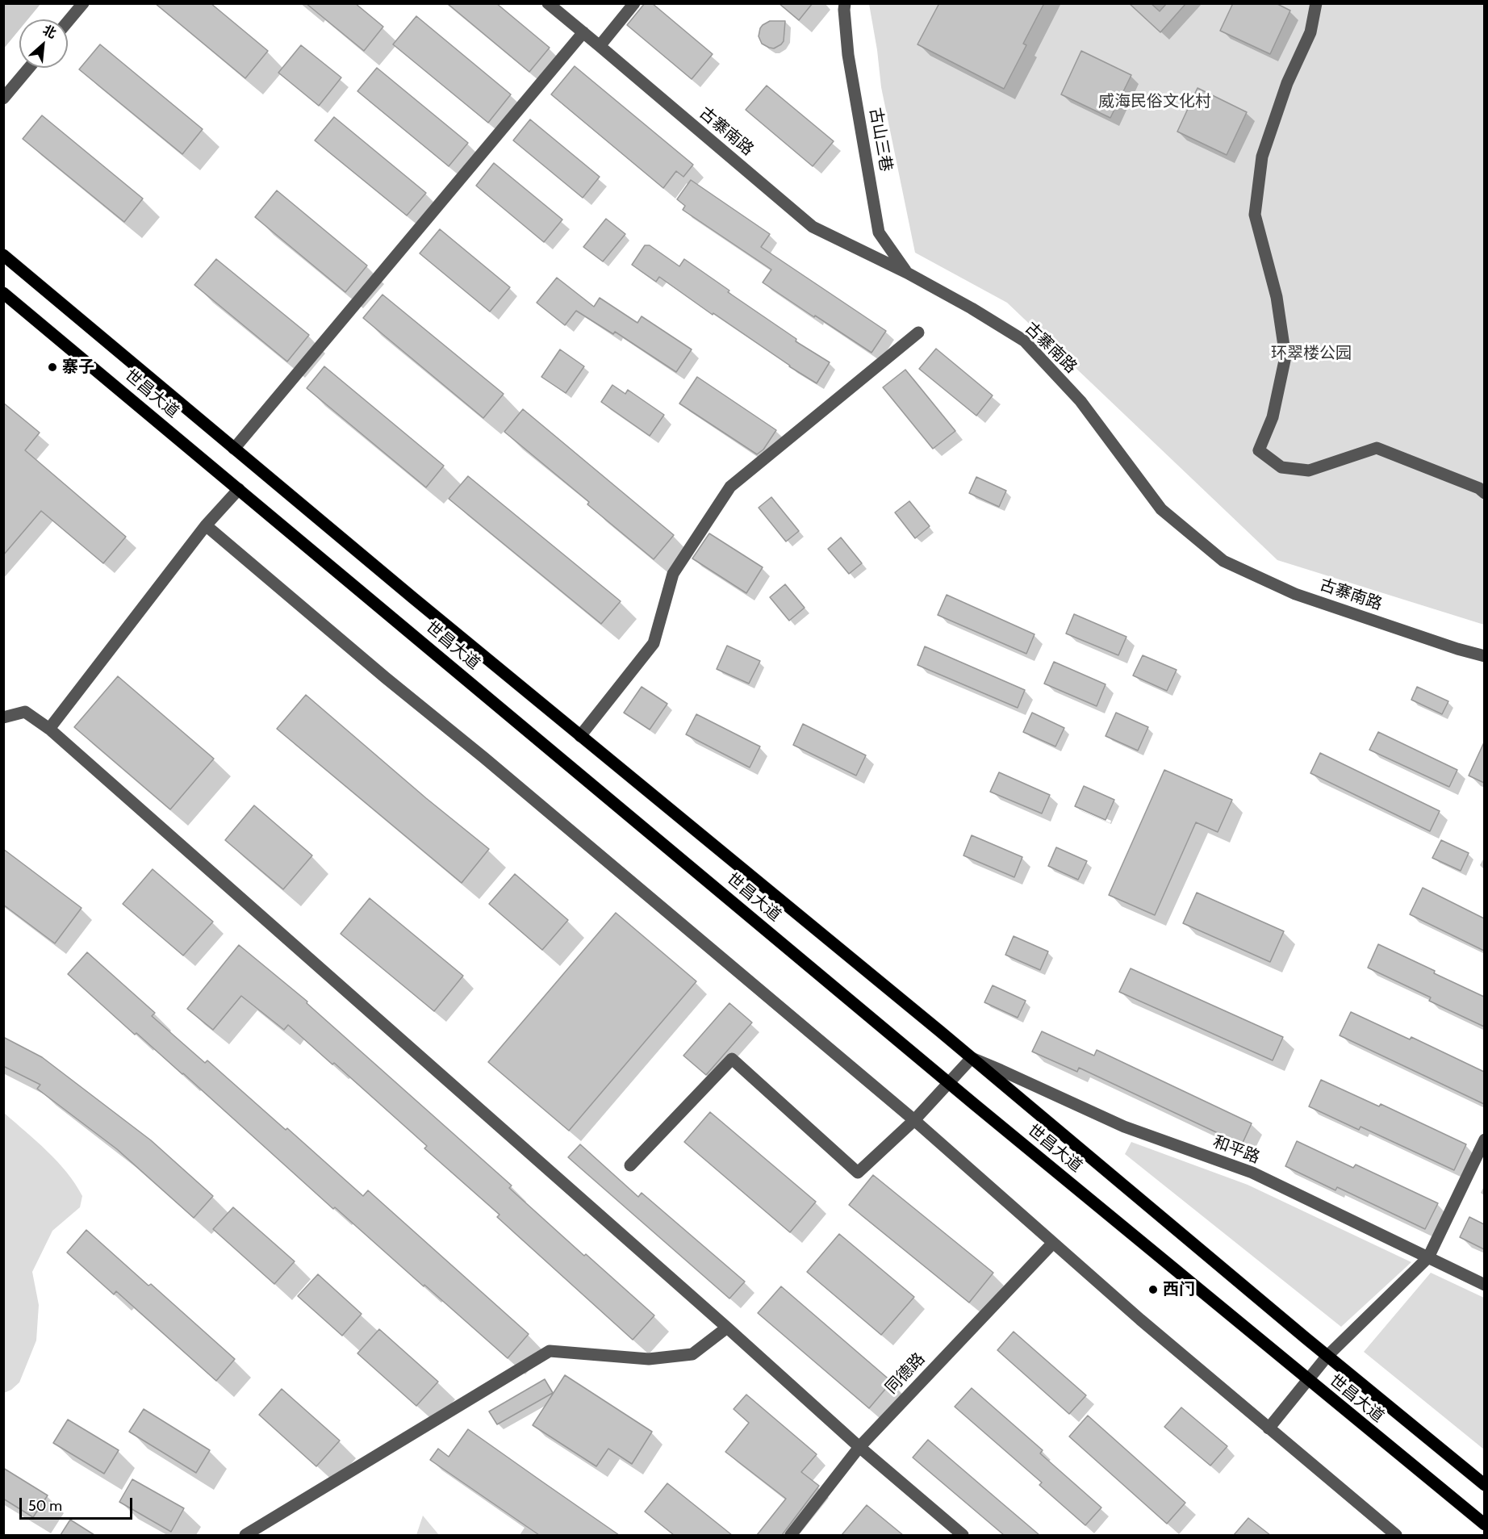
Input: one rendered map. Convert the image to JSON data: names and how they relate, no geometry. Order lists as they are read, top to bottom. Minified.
{"streets":{"main road":["世昌大道"],"street":["古寨南路","古山三巷","和平路","同德路"]},"crossings":[["古寨南路","古山三巷"],["世昌大道","和平路"]],"parks":["威海民俗文化村","环翠楼公园"],"places":["寨子","西门"],"scale_bar":"50 m","north":"top right"}
